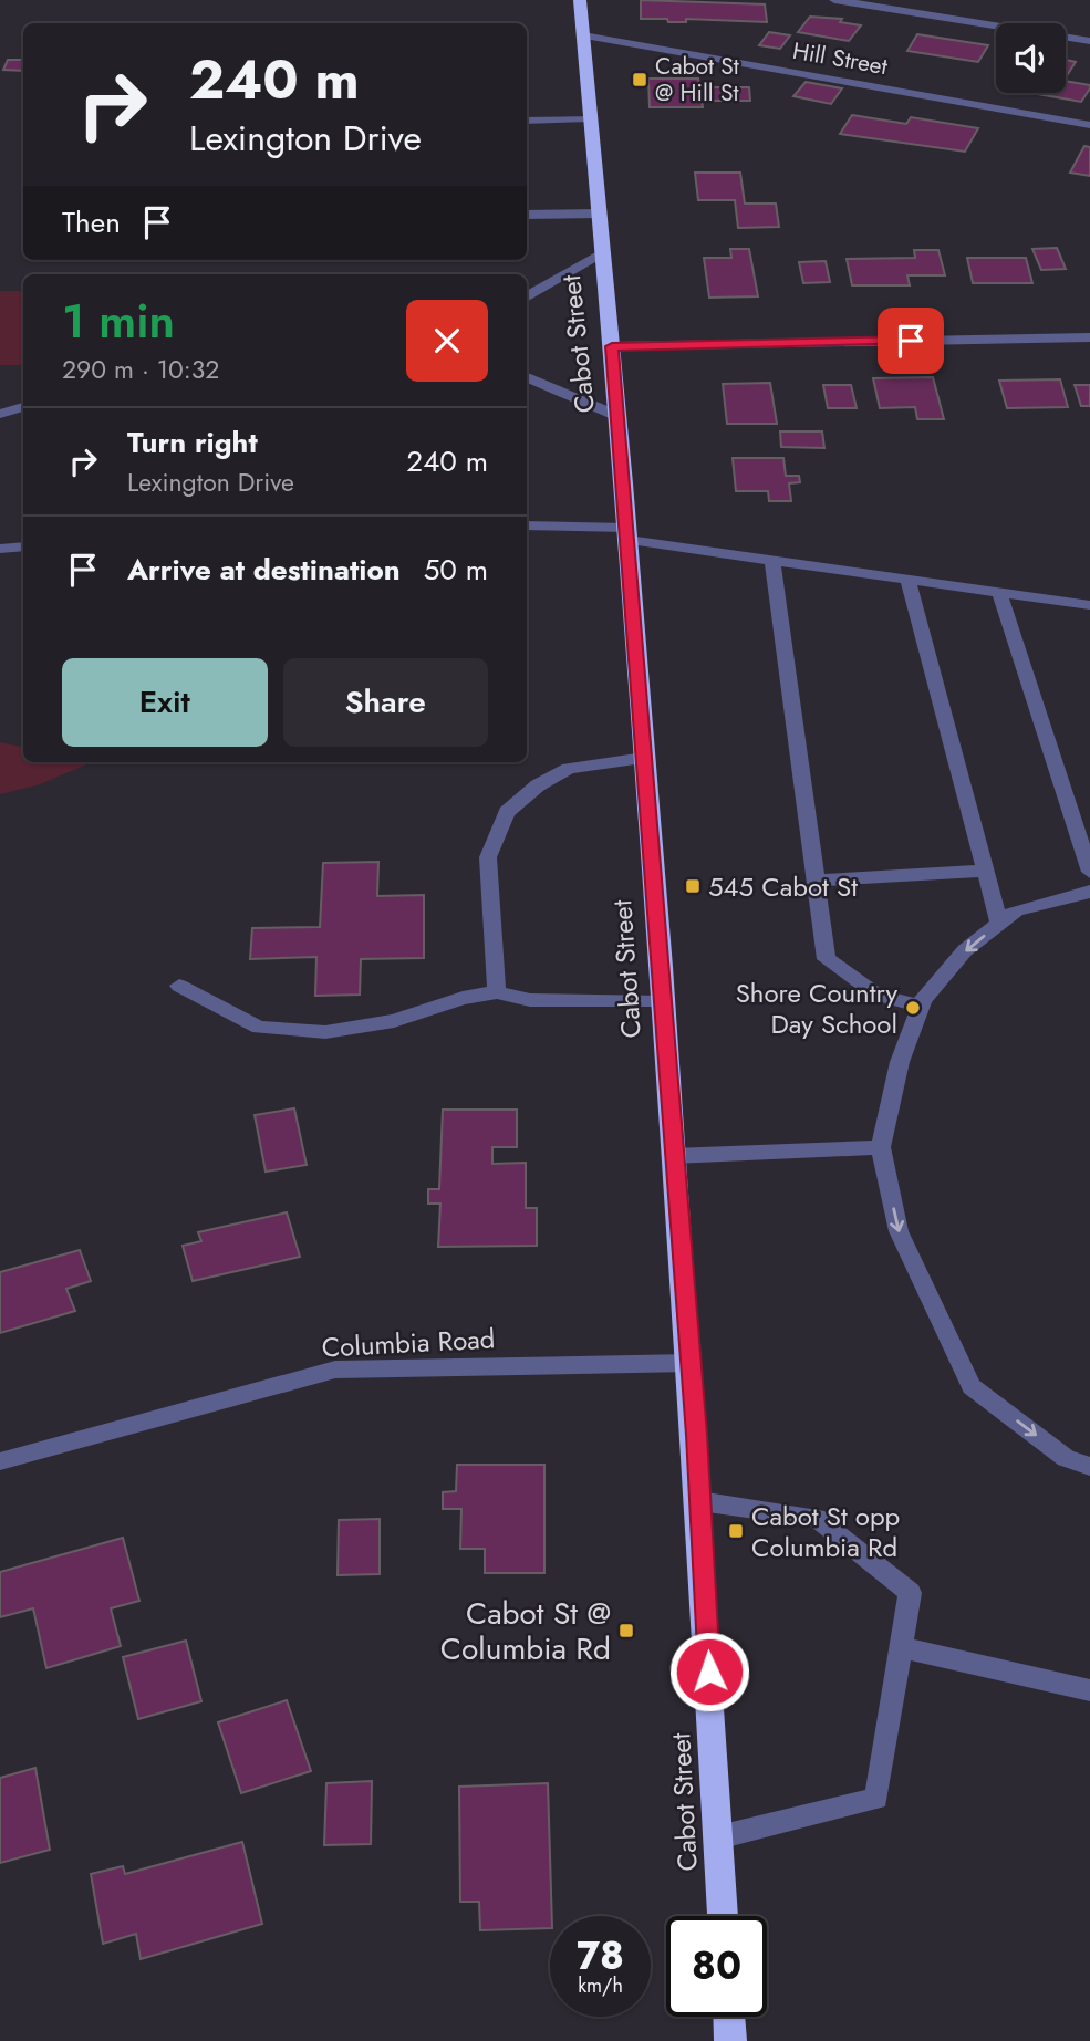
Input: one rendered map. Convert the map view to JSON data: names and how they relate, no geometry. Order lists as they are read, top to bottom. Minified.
{"streets":{"highway":["Cabot Street"],"street":["Hill Street","Columbia Road"]},"crossings":[["Hill Street","Cabot Street"],["Cabot Street","Columbia Road"]],"places":{"transit":["Cabot St @ Hill St","545 Cabot St","Cabot St opp Columbia Rd","Cabot St @ Columbia Rd"],"other":["Shore Country Day School"]},"page":{"turn":["240 m","Lexington Drive"],"then":"Then","heading":["1 min","290 m · 10:32"],"list":[{"name":"Turn right","note":"Lexington Drive","value":"240 m"},{"name":"Arrive at destination","value":"50 m"}],"buttons":["Exit","Share"],"speed":"78 km/h","limit":"80"}}
